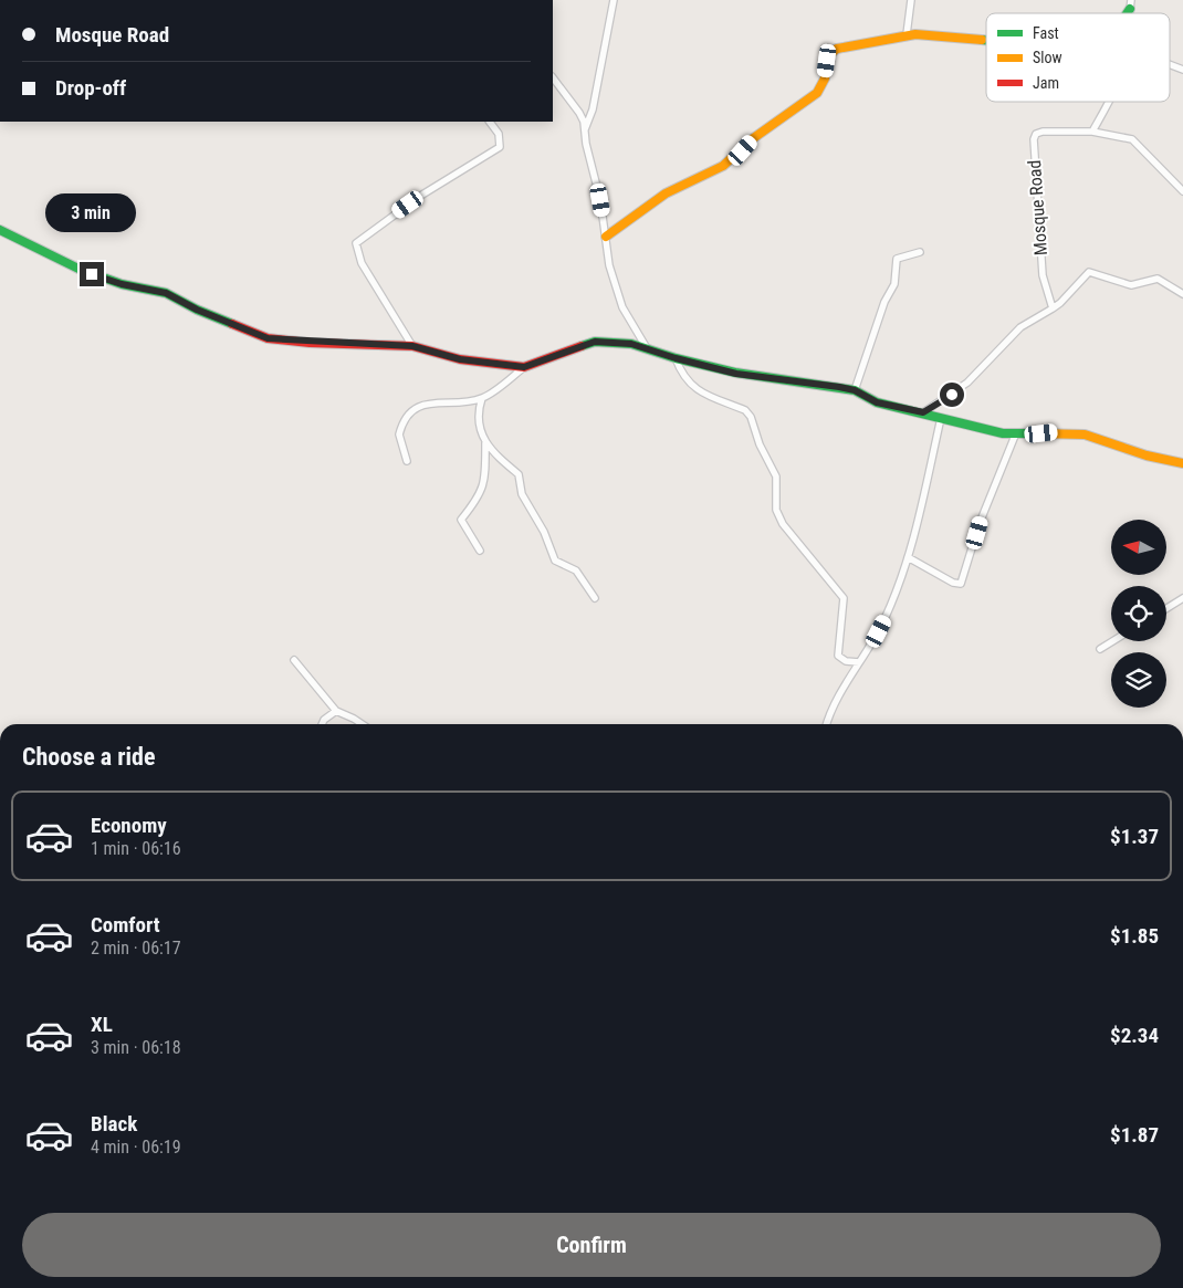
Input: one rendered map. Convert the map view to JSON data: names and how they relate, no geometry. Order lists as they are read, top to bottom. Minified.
{"streets":{"street":["Mosque Road"]},"legend":["Fast","Slow","Jam"],"north":"left","page":{"banner":["Mosque Road","Drop-off"],"bubble":"3 min","heading":"Choose a ride","list":[{"name":"Economy","note":"1 min · 06:16","value":"$1.37"},{"name":"Comfort","note":"2 min · 06:17","value":"$1.85"},{"name":"XL","note":"3 min · 06:18","value":"$2.34"},{"name":"Black","note":"4 min · 06:19","value":"$1.87"}],"buttons":"Confirm"}}
